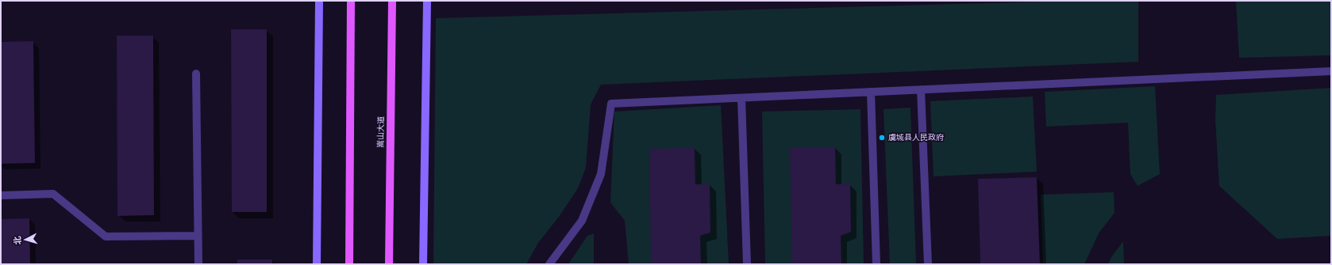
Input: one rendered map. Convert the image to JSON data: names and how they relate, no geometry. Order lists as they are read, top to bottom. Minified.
{"streets":{"main road":["嵩山大道"]},"places":["虞城县人民政府"],"north":"left"}
